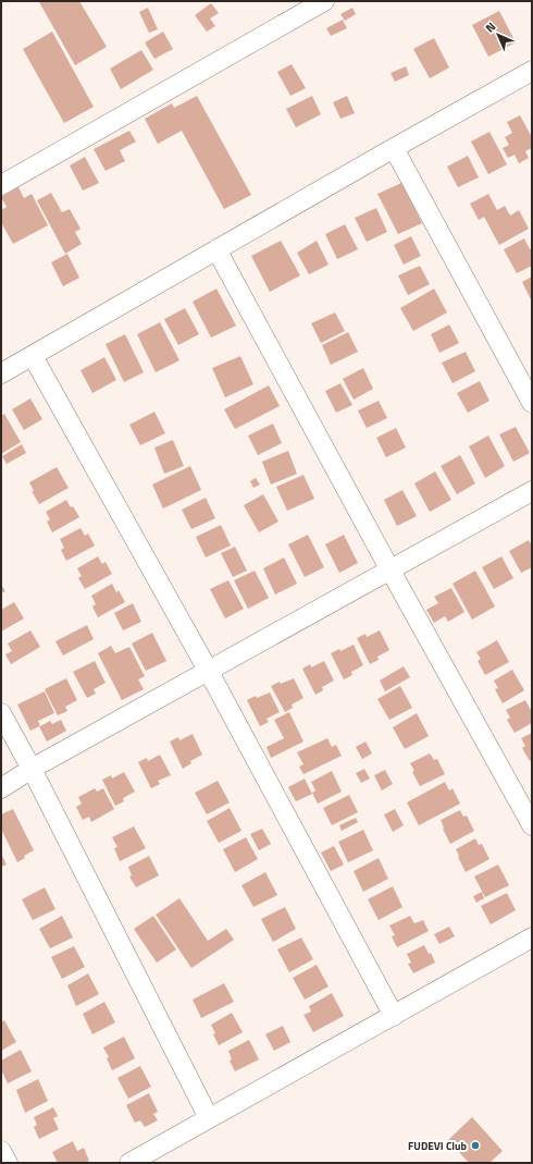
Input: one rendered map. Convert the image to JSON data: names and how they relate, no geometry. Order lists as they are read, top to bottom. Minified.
{"places":["FUDEVI Club"],"north":"top left"}
